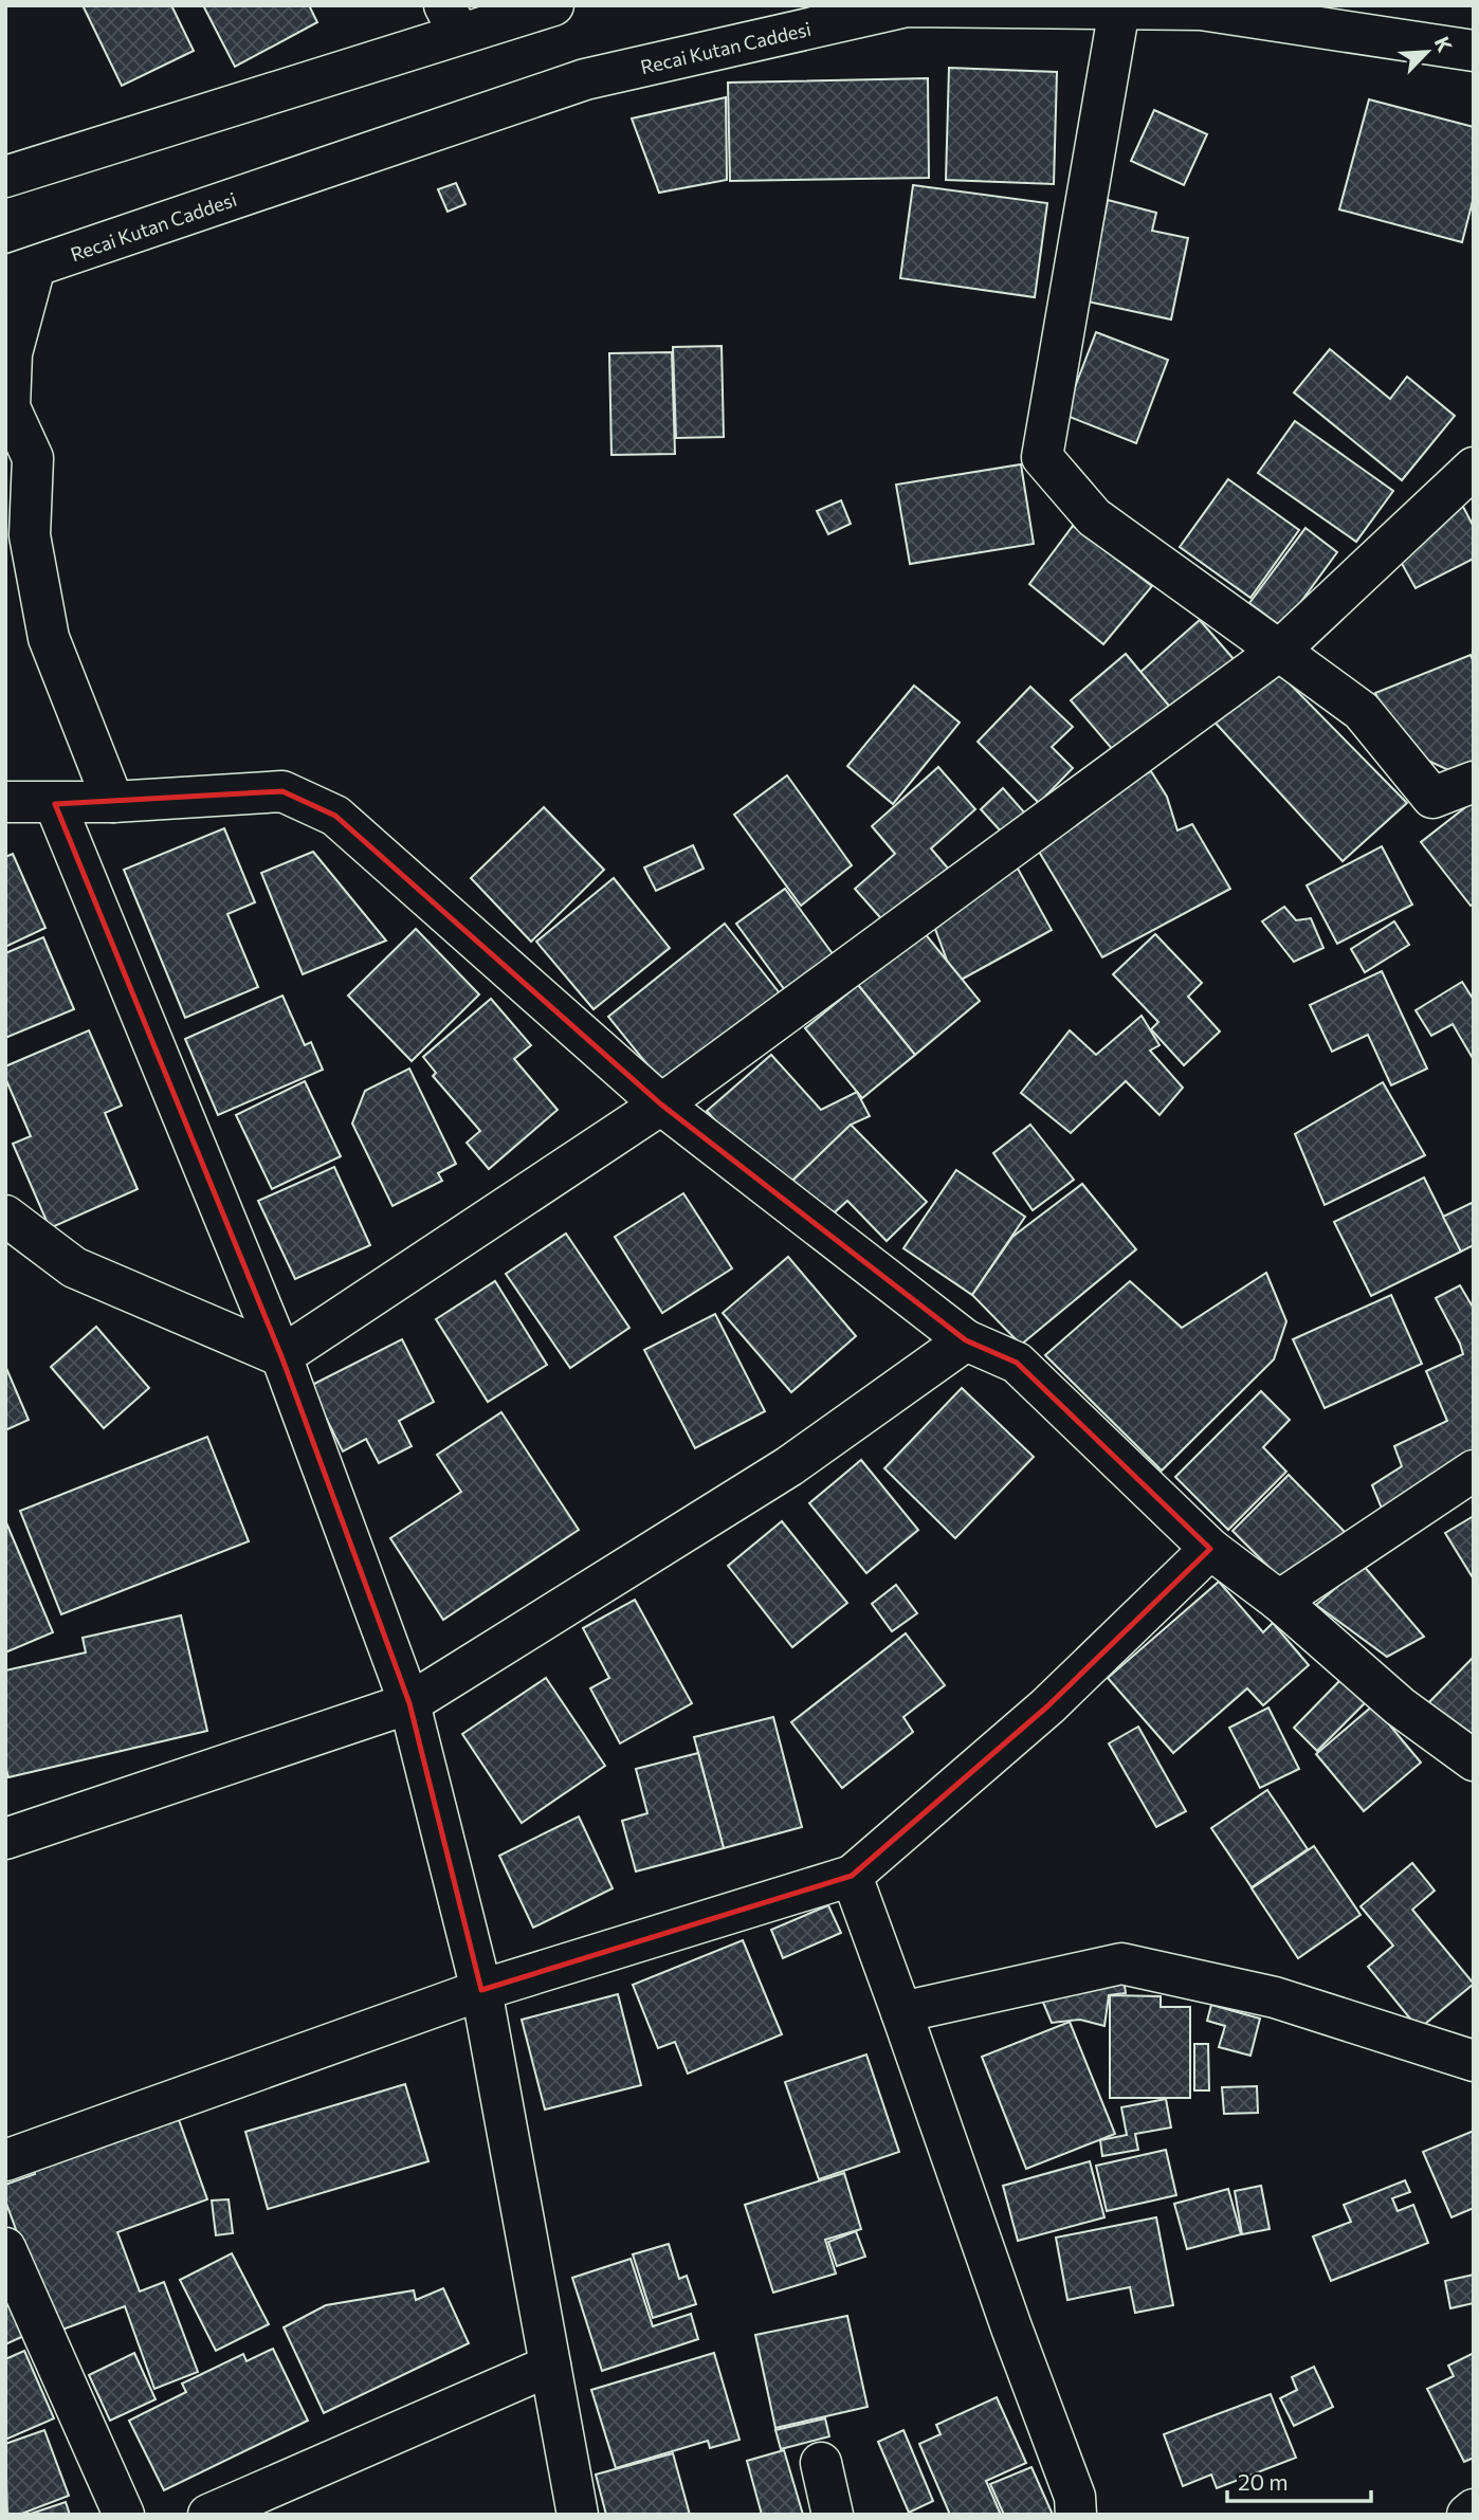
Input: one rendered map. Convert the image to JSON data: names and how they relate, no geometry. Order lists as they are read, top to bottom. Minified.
{"streets":{"street":["Recai Kutan Caddesi"]},"scale_bar":"20 m","north":"top right"}
